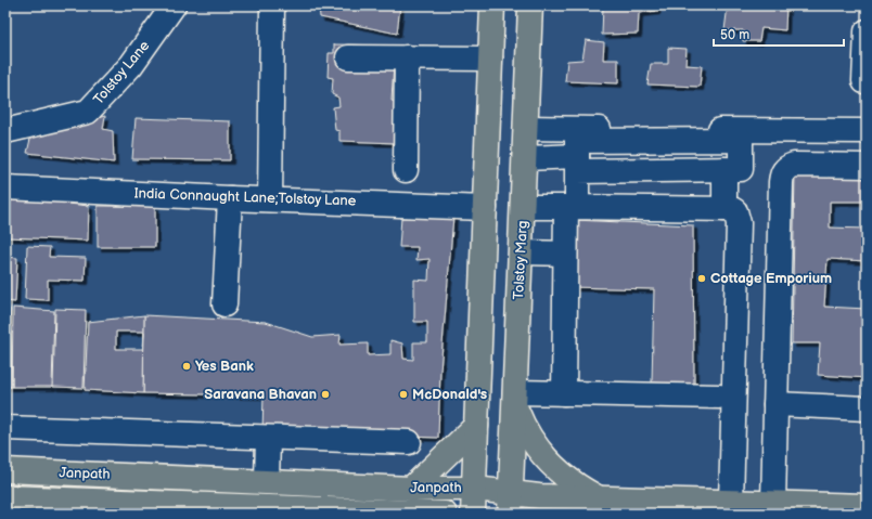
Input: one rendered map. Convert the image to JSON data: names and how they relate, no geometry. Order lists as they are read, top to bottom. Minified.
{"streets":{"main road":["Tolstoy Marg","Janpath"],"street":["Tolstoy Lane","India Connaught Lane;Tolstoy Lane"]},"crossings":[["Tolstoy Marg","Janpath"]],"places":["Cottage Emporium","Yes Bank","Saravana Bhavan","McDonald's"],"scale_bar":"50 m"}
